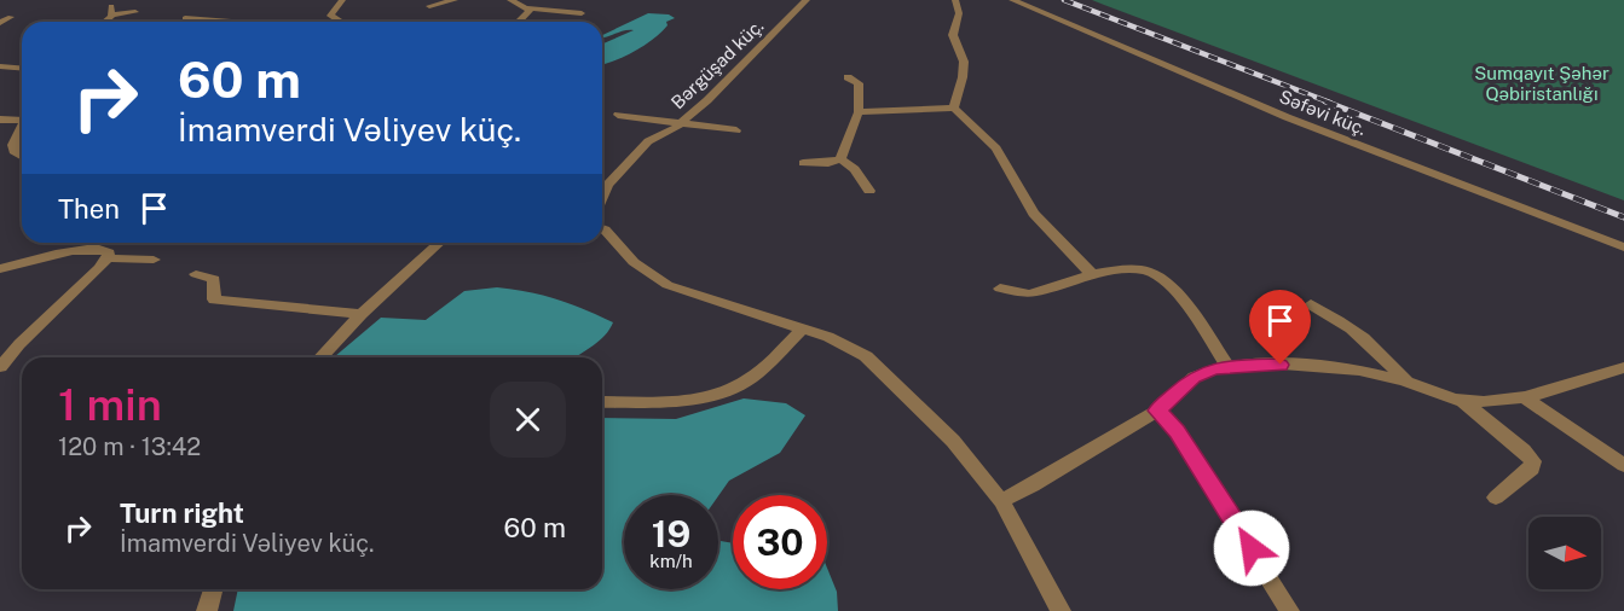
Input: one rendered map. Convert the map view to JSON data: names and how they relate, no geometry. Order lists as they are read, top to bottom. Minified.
{"streets":{"street":["Bərgüşad küç.","Səfəvi küç."]},"parks":["Sumqayıt Şəhər Qəbiristanlığı"],"north":"right","page":{"turn":["60 m","İmamverdi Vəliyev küç."],"then":"Then","heading":["1 min","120 m · 13:42"],"list":[{"name":"Turn right","note":"İmamverdi Vəliyev küç.","value":"60 m"}],"speed":"19 km/h","limit":"30"}}
